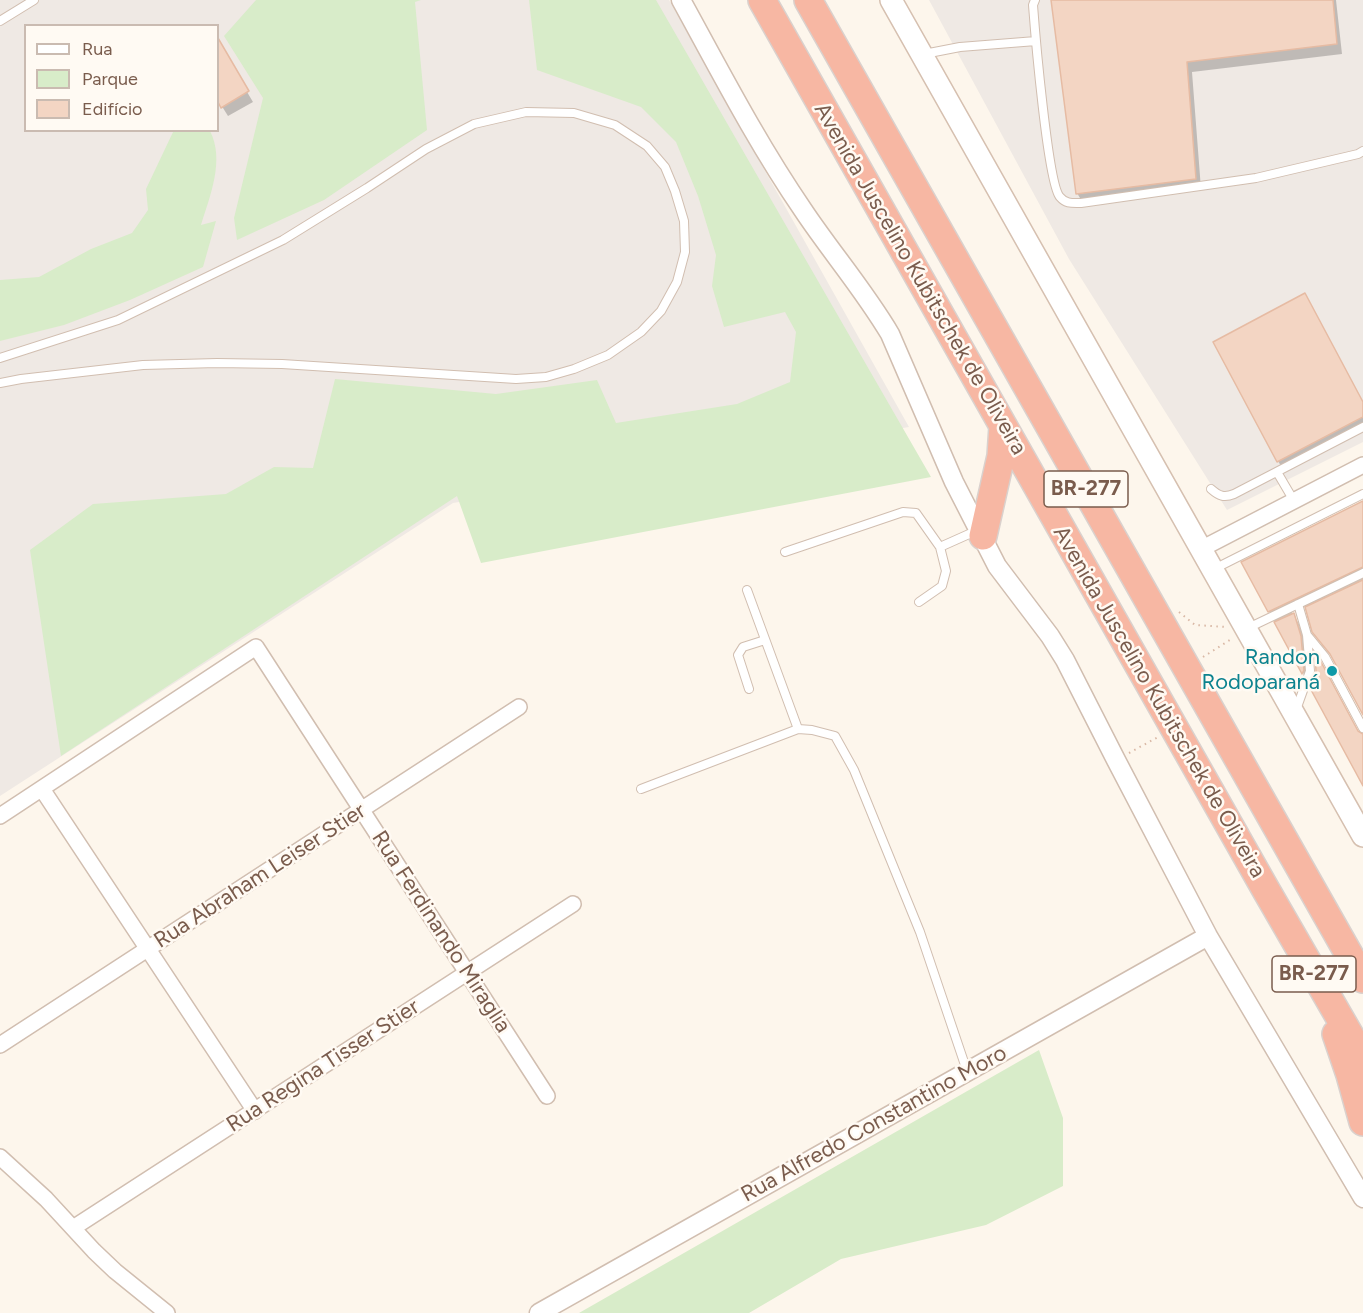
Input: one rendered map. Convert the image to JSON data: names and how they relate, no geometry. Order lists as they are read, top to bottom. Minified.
{"streets":{"highway":["Avenida Juscelino Kubitschek de Oliveira","BR-277"],"street":["Rua Abraham Leiser Stier","Rua Ferdinando Miraglia","Rua Regina Tisser Stier","Rua Alfredo Constantino Moro"]},"crossings":[["Rua Abraham Leiser Stier","Rua Ferdinando Miraglia"],["Rua Ferdinando Miraglia","Rua Regina Tisser Stier"]],"places":["Randon Rodoparaná"],"legend":["Rua","Parque","Edifício"]}
